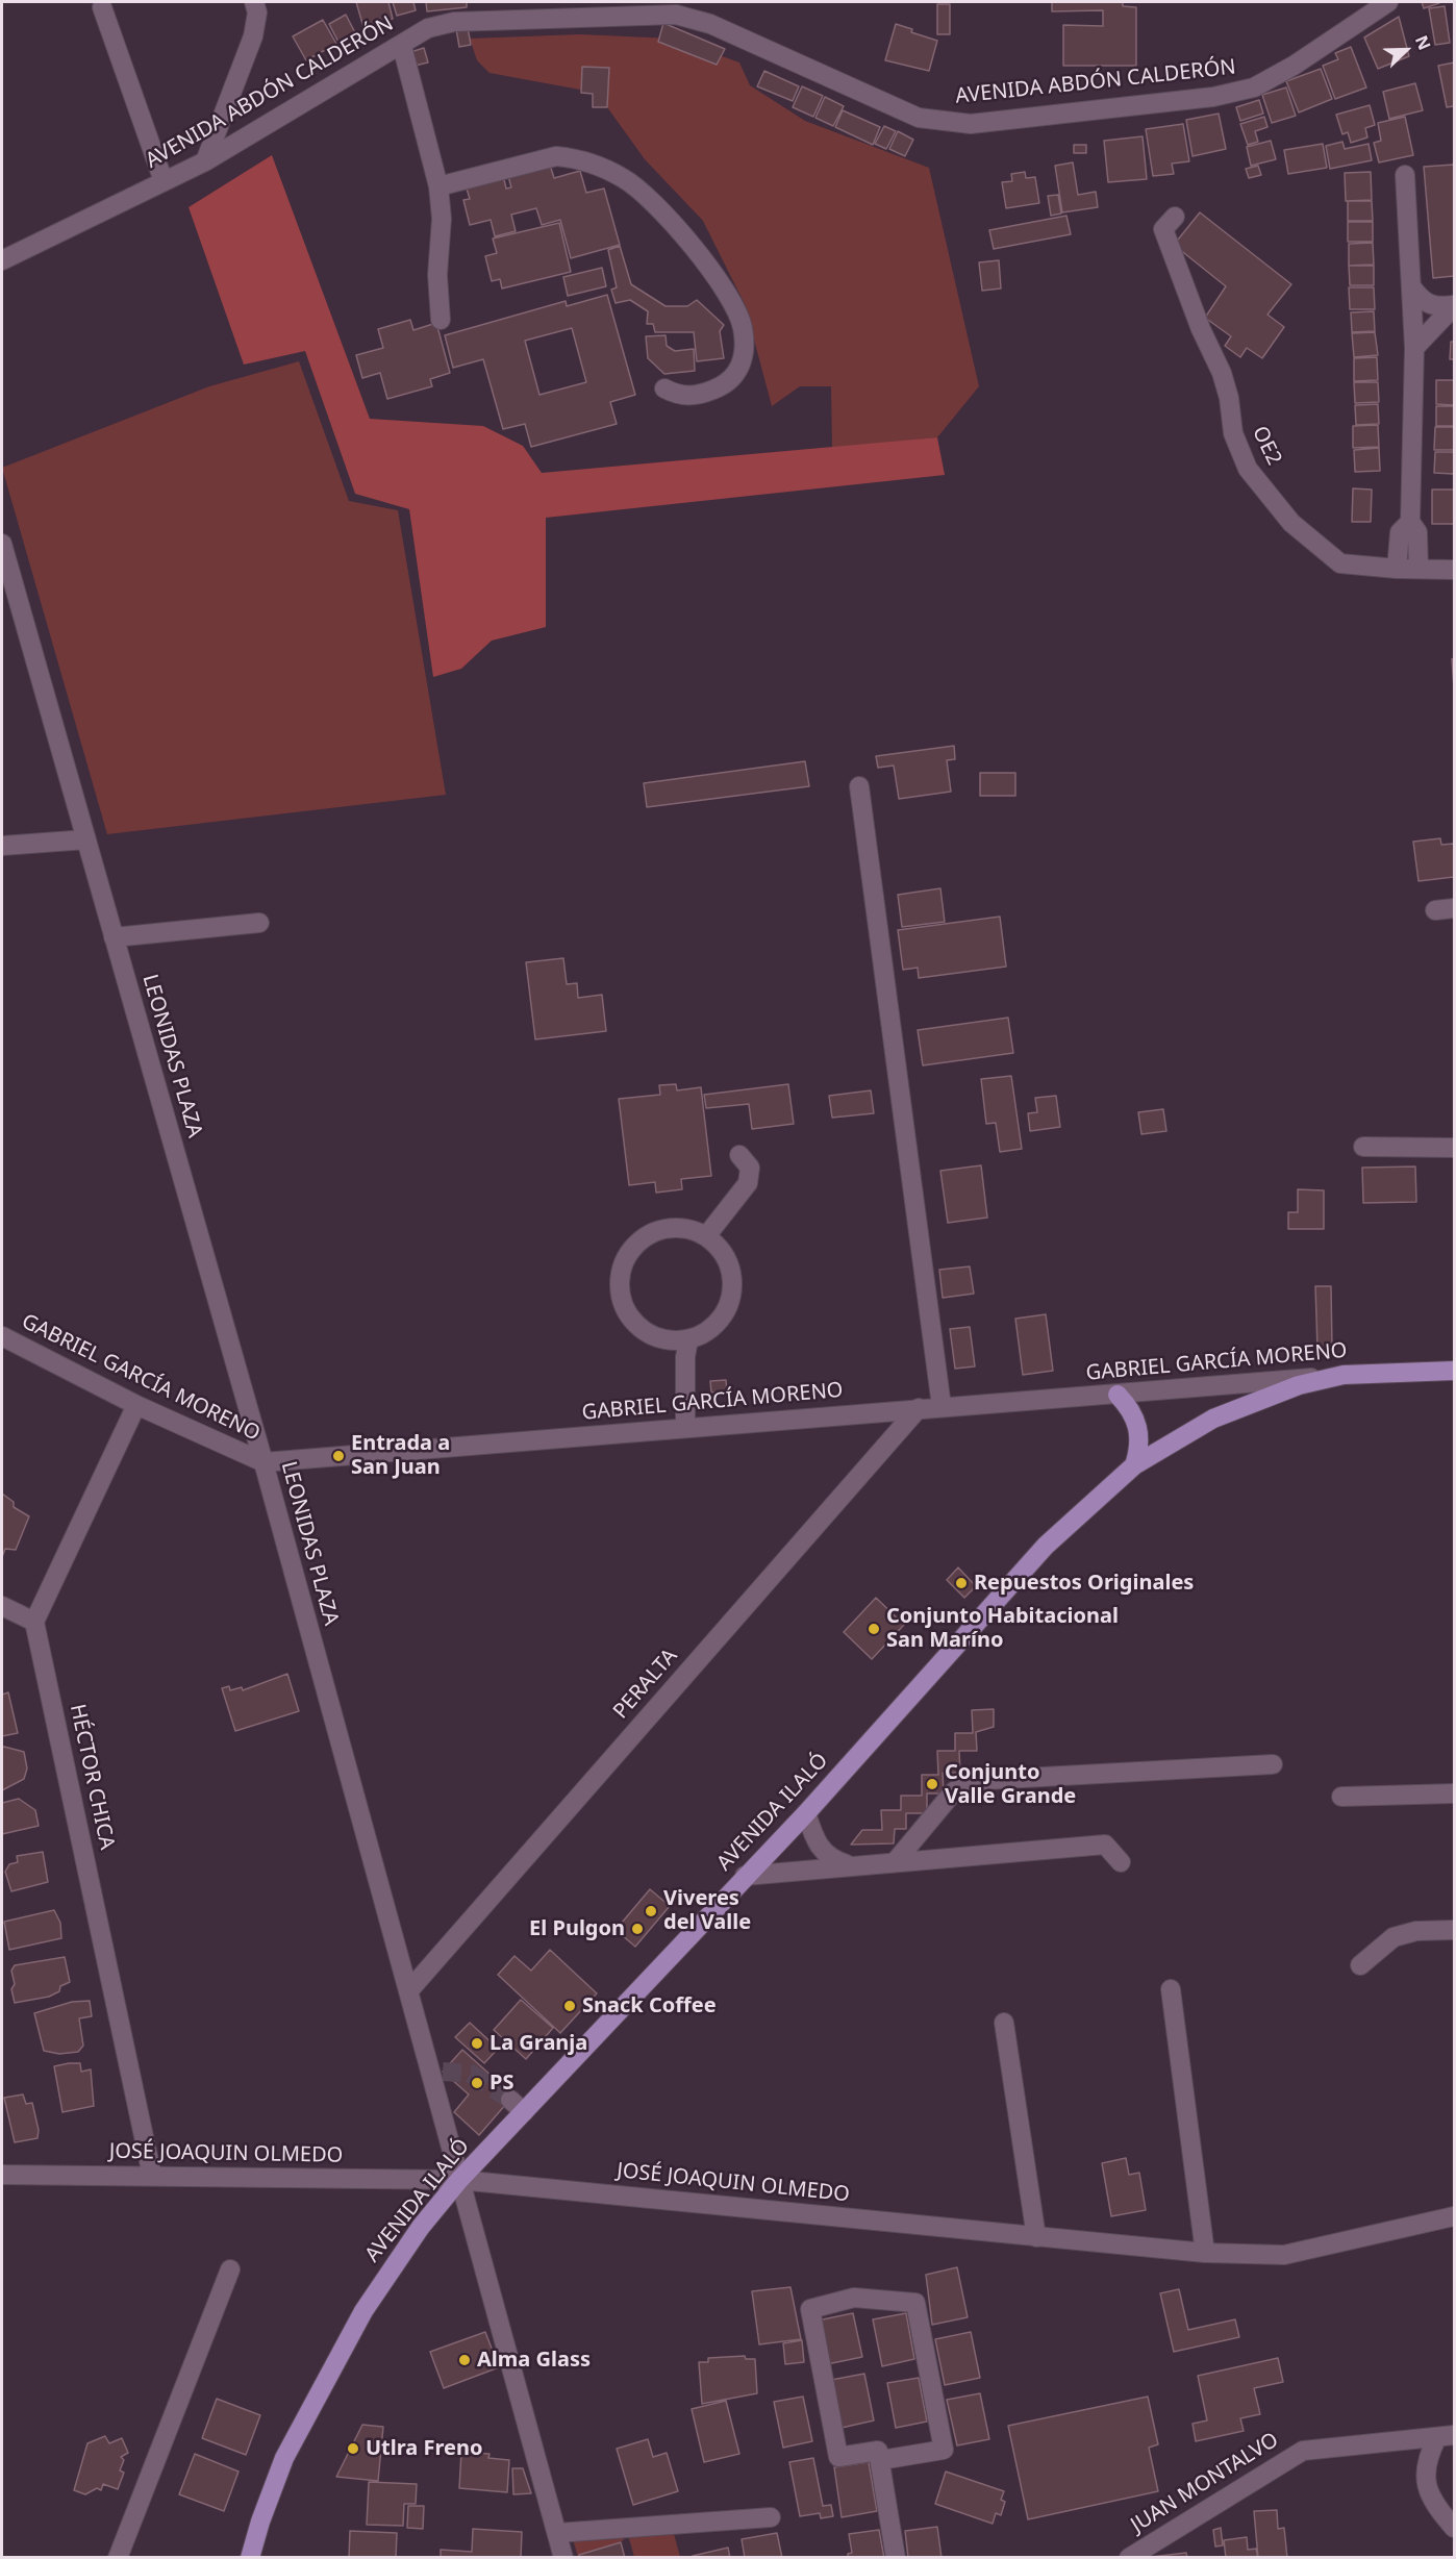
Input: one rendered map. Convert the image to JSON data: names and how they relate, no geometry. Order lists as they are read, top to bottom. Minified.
{"streets":{"main road":["GABRIEL GARCÍA MORENO","AVENIDA ILALÓ"],"street":["AVENIDA ABDÓN CALDERÓN","OE2","LEONIDAS PLAZA","PERALTA","HÉCTOR CHICA","JOSÉ JOAQUIN OLMEDO","JUAN MONTALVO"]},"crossings":[["LEONIDAS PLAZA","GABRIEL GARCÍA MORENO"],["LEONIDAS PLAZA","PERALTA"],["LEONIDAS PLAZA","AVENIDA ILALÓ"],["LEONIDAS PLAZA","JOSÉ JOAQUIN OLMEDO"],["GABRIEL GARCÍA MORENO","PERALTA"],["GABRIEL GARCÍA MORENO","AVENIDA ILALÓ"],["HÉCTOR CHICA","JOSÉ JOAQUIN OLMEDO"],["AVENIDA ILALÓ","JOSÉ JOAQUIN OLMEDO"]],"places":["Entrada a San Juan","Repuestos Originales","Conjunto Habitacional San Maríno","Conjunto Valle Grande","Viveres del Valle","El Pulgon","Snack Coffee","La Granja","PS","Alma Glass","Utlra Freno"],"north":"top right"}
